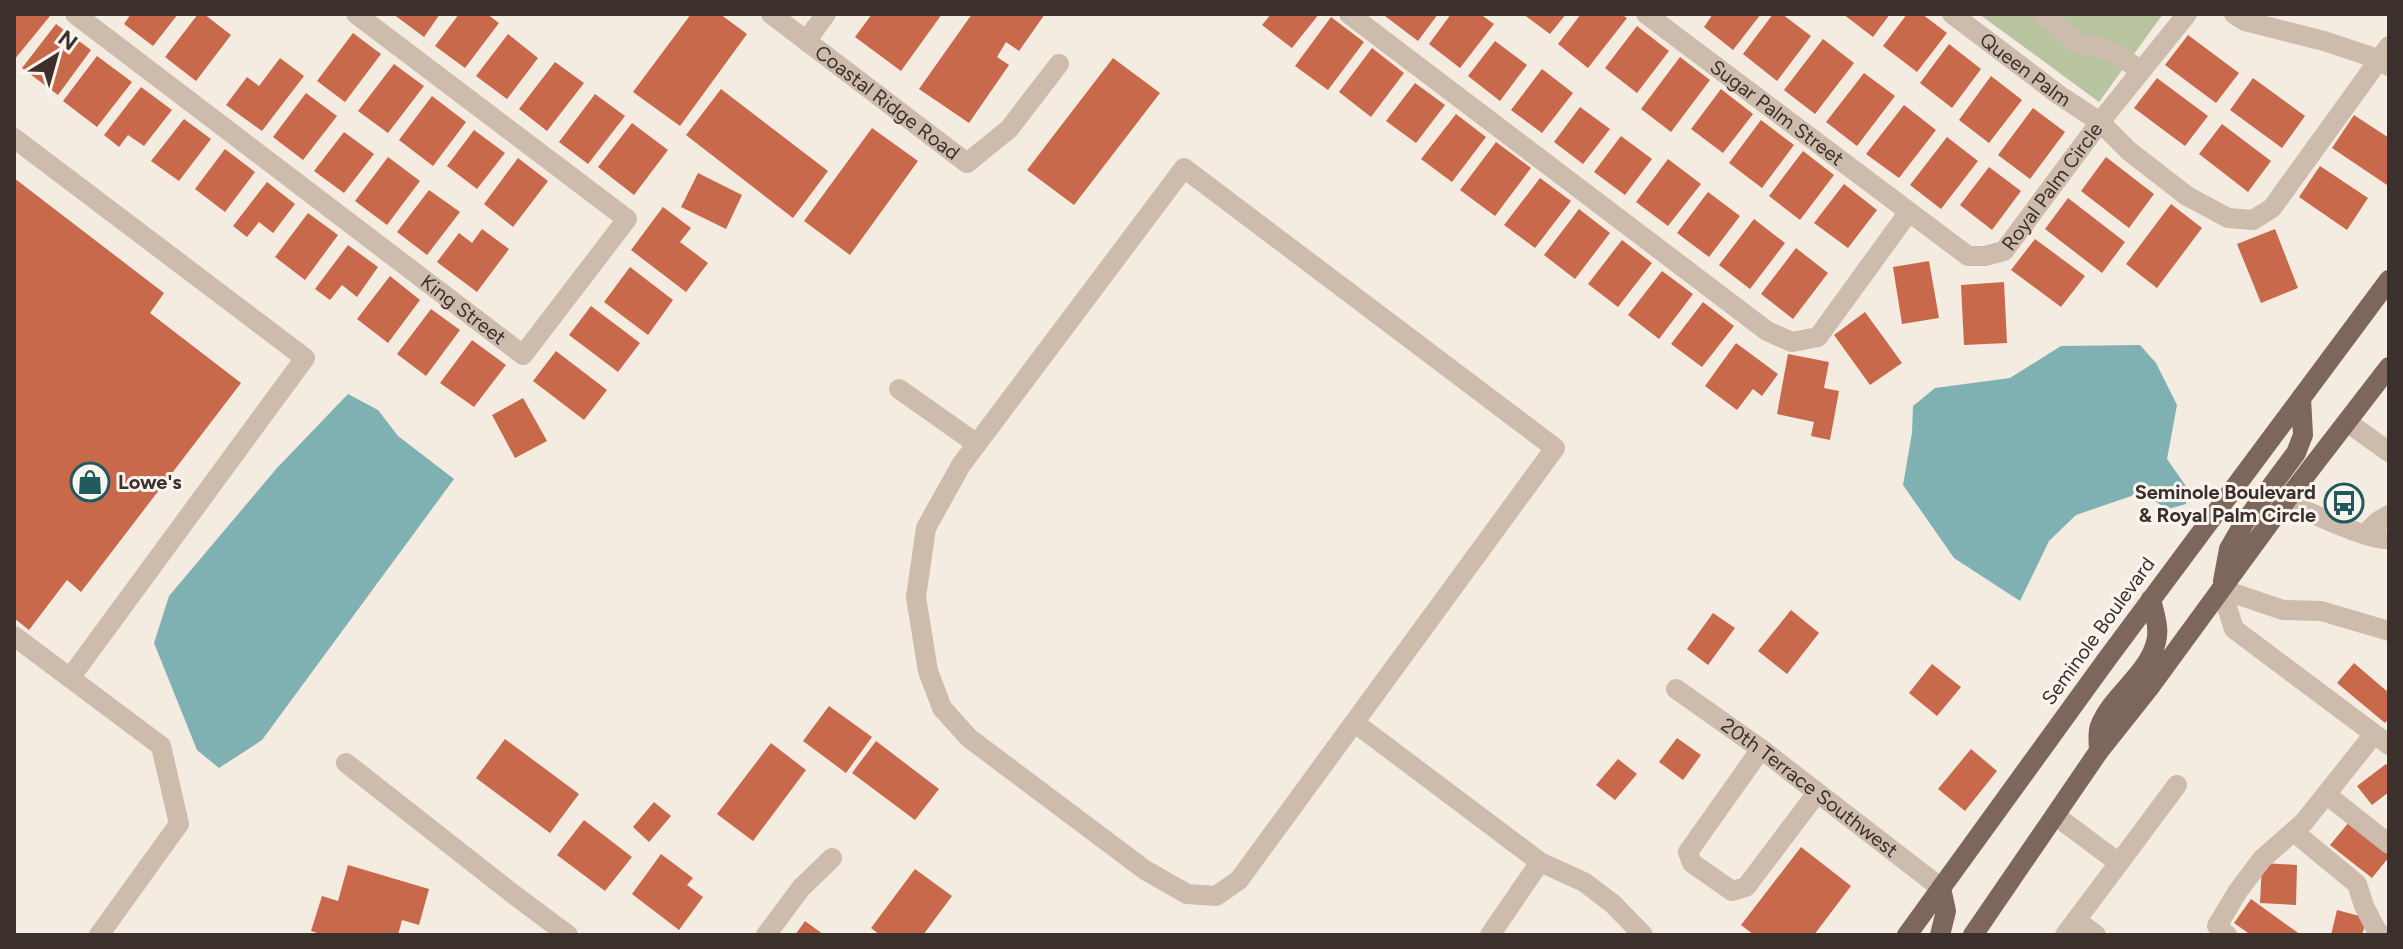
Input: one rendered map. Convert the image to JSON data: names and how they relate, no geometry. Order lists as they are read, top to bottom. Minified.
{"streets":{"main road":["Seminole Boulevard"],"street":["Queen Palm","Coastal Ridge Road","Sugar Palm Street","Royal Palm Circle","King Street","20th Terrace Southwest"]},"crossings":[["Queen Palm","Royal Palm Circle"],["Sugar Palm Street","Royal Palm Circle"],["Seminole Boulevard","20th Terrace Southwest"]],"places":{"shop":["Lowe's"],"bus stop":["Seminole Boulevard & Royal Palm Circle"]},"north":"top right"}
